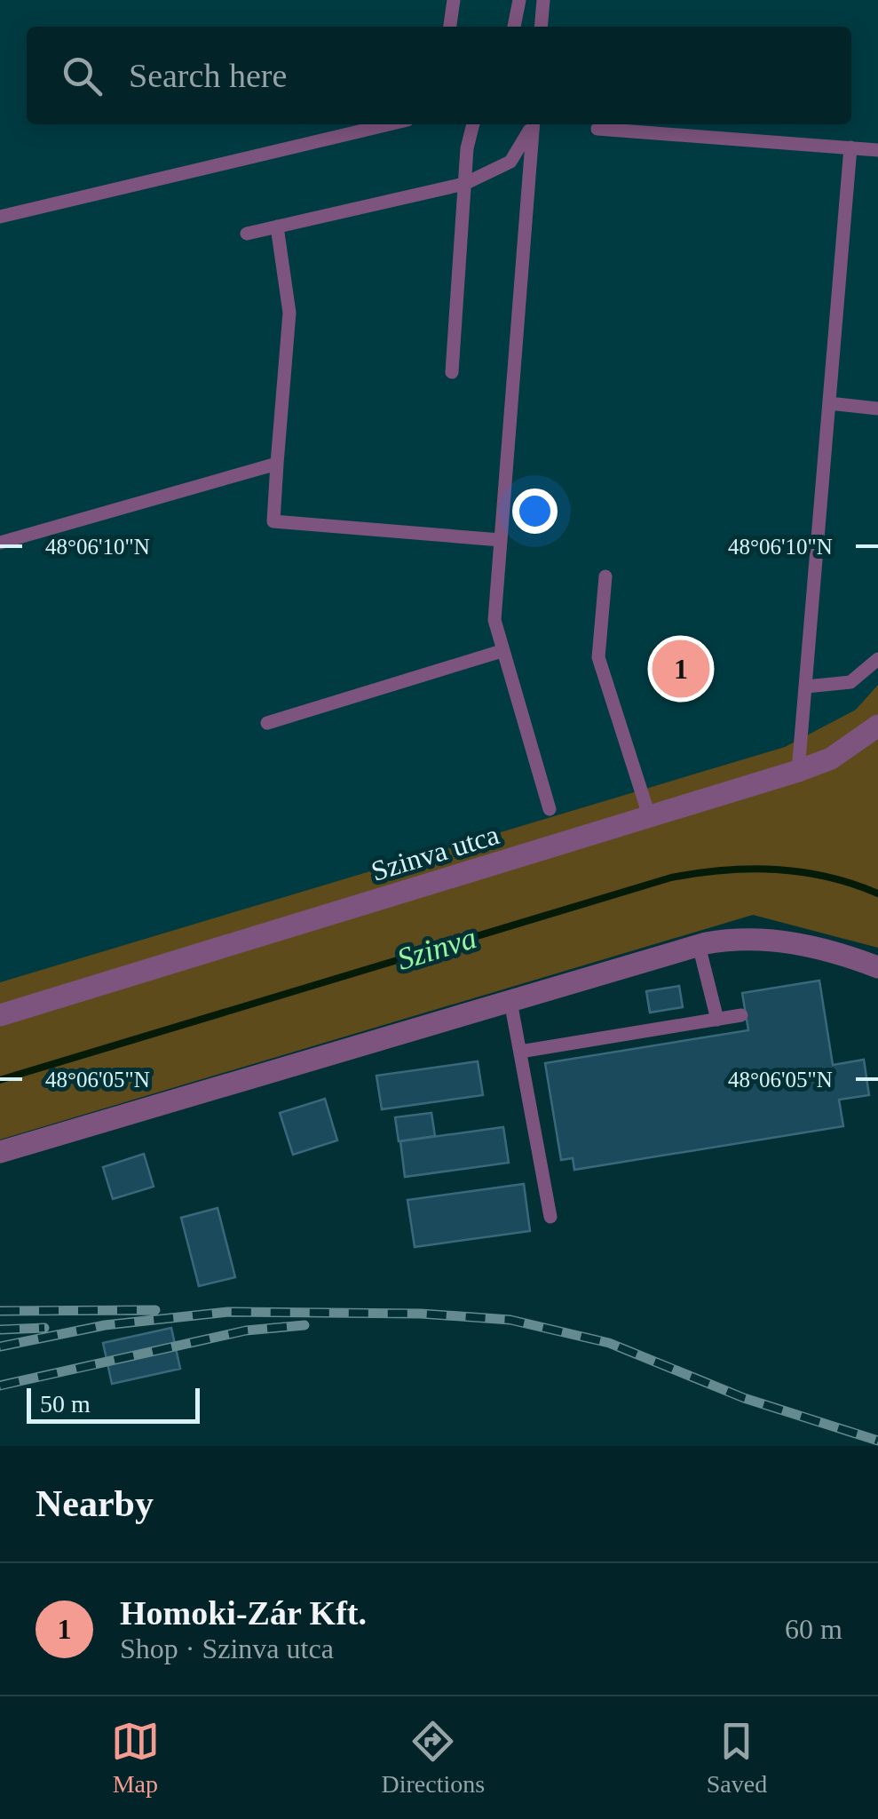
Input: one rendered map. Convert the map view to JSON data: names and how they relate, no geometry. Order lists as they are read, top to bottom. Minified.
{"streets":{"street":["Szinva utca"]},"water":["Szinva"],"scale_bar":"50 m","page":{"search":"Search here","pins":"1","scale":"50 m","heading":"Nearby","list":[{"mark":"1","name":"Homoki-Zár Kft.","note":"Shop · Szinva utca","value":"60 m"}],"nav":["Map","Directions","Saved"]},"coordinates":["48°06'10\"N","48°06'05\"N"]}
